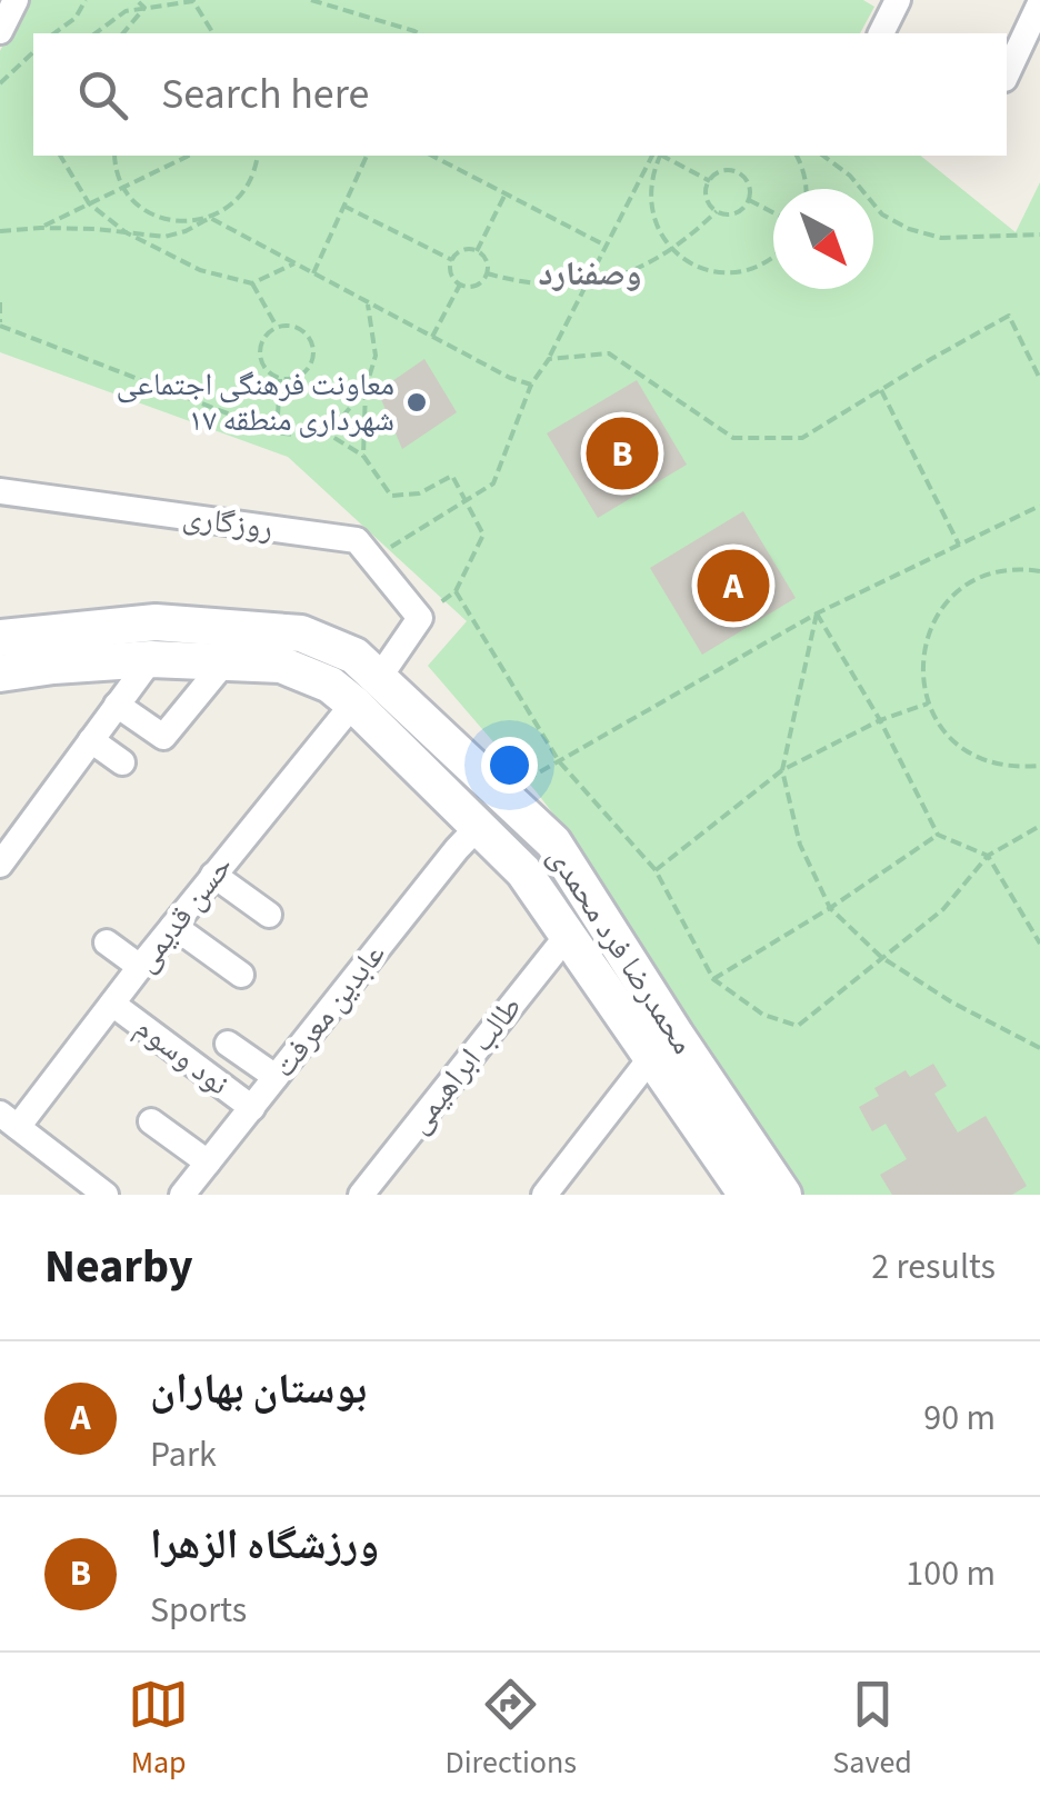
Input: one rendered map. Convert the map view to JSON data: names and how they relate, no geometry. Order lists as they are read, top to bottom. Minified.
{"streets":{"main road":["محمدرضا فرد محمدی"],"street":["روزگاری","حسن قدیمی","عابدین معرفت","نود وسوم","طالب ابراهیمی"]},"crossings":[["روزگاری","حسن قدیمی"],["حسن قدیمی","محمدرضا فرد محمدی"],["حسن قدیمی","نود وسوم"],["محمدرضا فرد محمدی","عابدین معرفت"],["محمدرضا فرد محمدی","طالب ابراهیمی"],["عابدین معرفت","نود وسوم"]],"districts":["وصفنارد"],"places":["معاونت فرهنگی اجتماعی شهرداری منطقه ۱۷"],"north":"bottom right","page":{"search":"Search here","pins":["B","A"],"heading":["Nearby","2 results"],"list":[{"mark":"A","name":"بوستان بهاران","note":"Park","value":"90 m"},{"mark":"B","name":"ورزشگاه الزهرا","note":"Sports","value":"100 m"}],"nav":["Map","Directions","Saved"]}}
